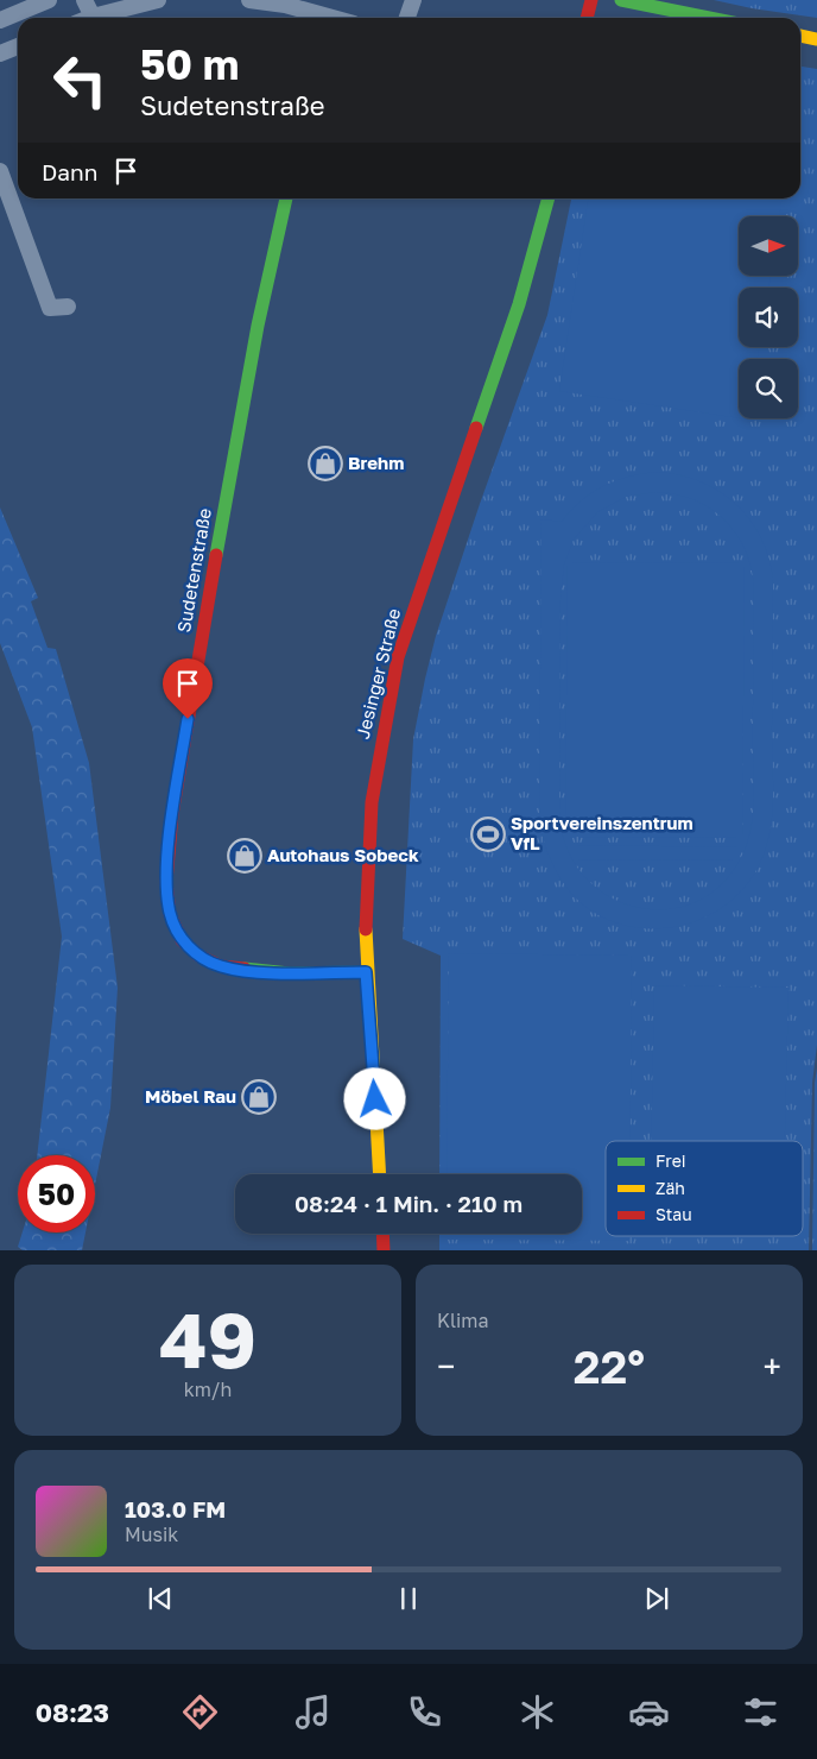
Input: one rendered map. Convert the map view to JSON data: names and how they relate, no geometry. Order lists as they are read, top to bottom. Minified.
{"streets":{"street":["Sudetenstraße","Jesinger Straße"]},"crossings":[["Sudetenstraße","Jesinger Straße"]],"places":{"shop":["Brehm","Autohaus Sobeck","Möbel Rau"],"sports":["Sportvereinszentrum VfL"]},"legend":["Frei","Zäh","Stau"],"north":"right","page":{"turn":["50 m","Sudetenstraße"],"then":"Dann","limit":"50","trip":"08:24 · 1 Min. · 210 m","tile":[["49","km/h"],"Klima"],"heat":["−","22°","+"],"song":["103.0 FM","Musik"],"tabs":"08:23"}}
